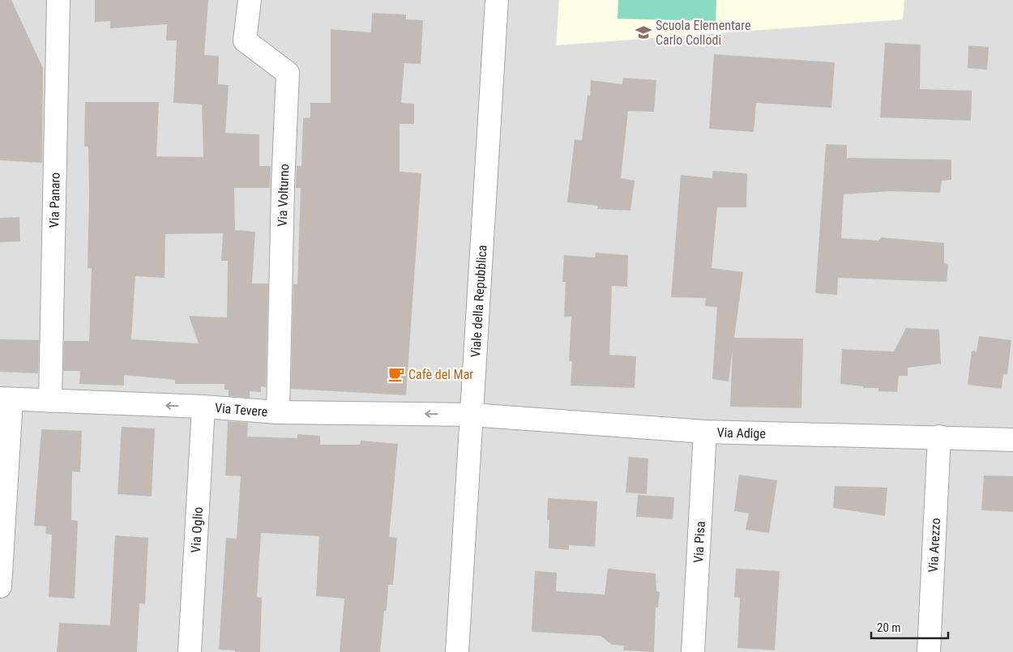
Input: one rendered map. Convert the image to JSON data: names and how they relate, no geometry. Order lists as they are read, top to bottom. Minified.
{"streets":{"street":["Via Volturno","Via Panaro","Viale della Repubblica","Via Tevere","Via Adige","Via Oglio","Via Pisa","Via Arezzo"]},"crossings":[["Via Volturno","Via Tevere"],["Via Panaro","Via Tevere"],["Viale della Repubblica","Via Tevere"],["Viale della Repubblica","Via Adige"],["Via Tevere","Via Adige"],["Via Tevere","Via Oglio"],["Via Adige","Via Pisa"],["Via Adige","Via Arezzo"]],"one_way":["Via Tevere"],"places":{"school or university":["Scuola Elementare Carlo Collodi"],"cafe":["Cafè del Mar"]},"scale_bar":"20 m"}
